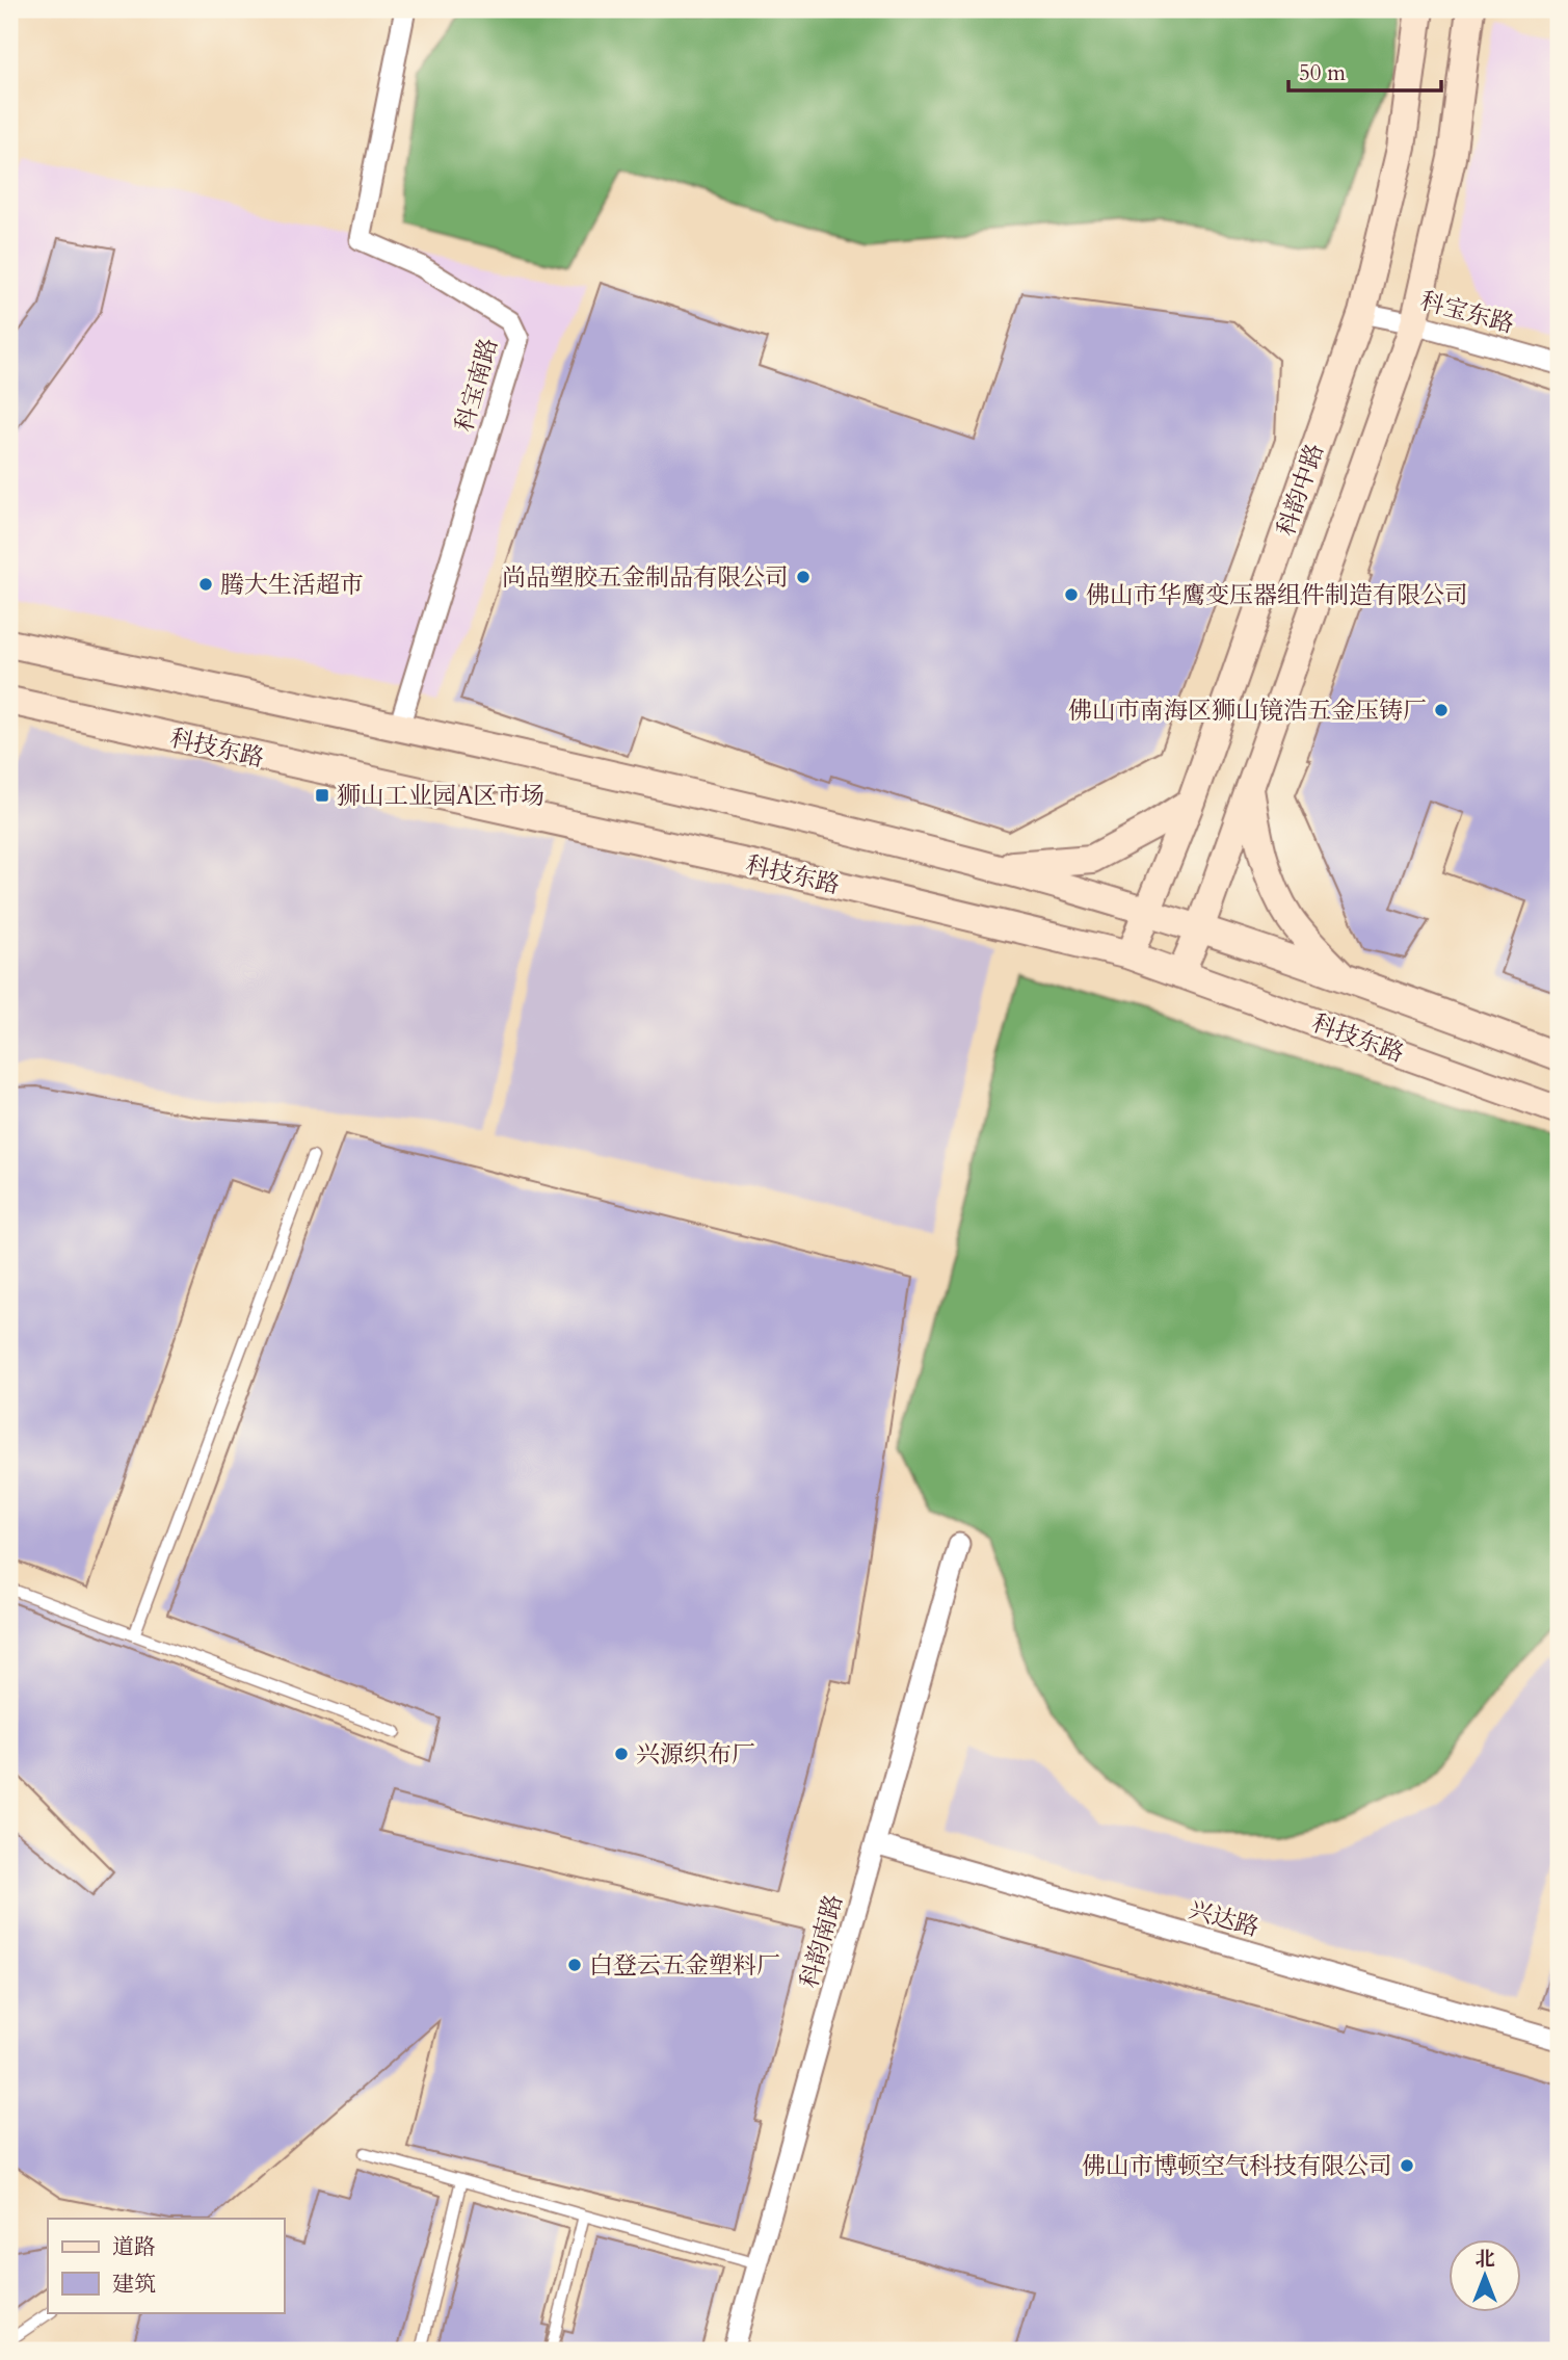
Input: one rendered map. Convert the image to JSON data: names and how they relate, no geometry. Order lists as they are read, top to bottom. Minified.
{"streets":{"main road":["科韵中路","科技东路"],"street":["科宝东路","科宝南路","兴达路","科韵南路"]},"crossings":[["科宝东路","科韵中路"],["科韵中路","科技东路"],["兴达路","科韵南路"]],"places":{"other":["尚品塑胶五金制品有限公司","腾大生活超市","佛山市华鹰变压器组件制造有限公司","佛山市南海区狮山镜浩五金压铸厂","兴源织布厂","白登云五金塑料厂","佛山市博顿空气科技有限公司"],"transit":["狮山工业园A区市场"]},"legend":["道路","建筑"],"scale_bar":"50 m","north":"top"}
